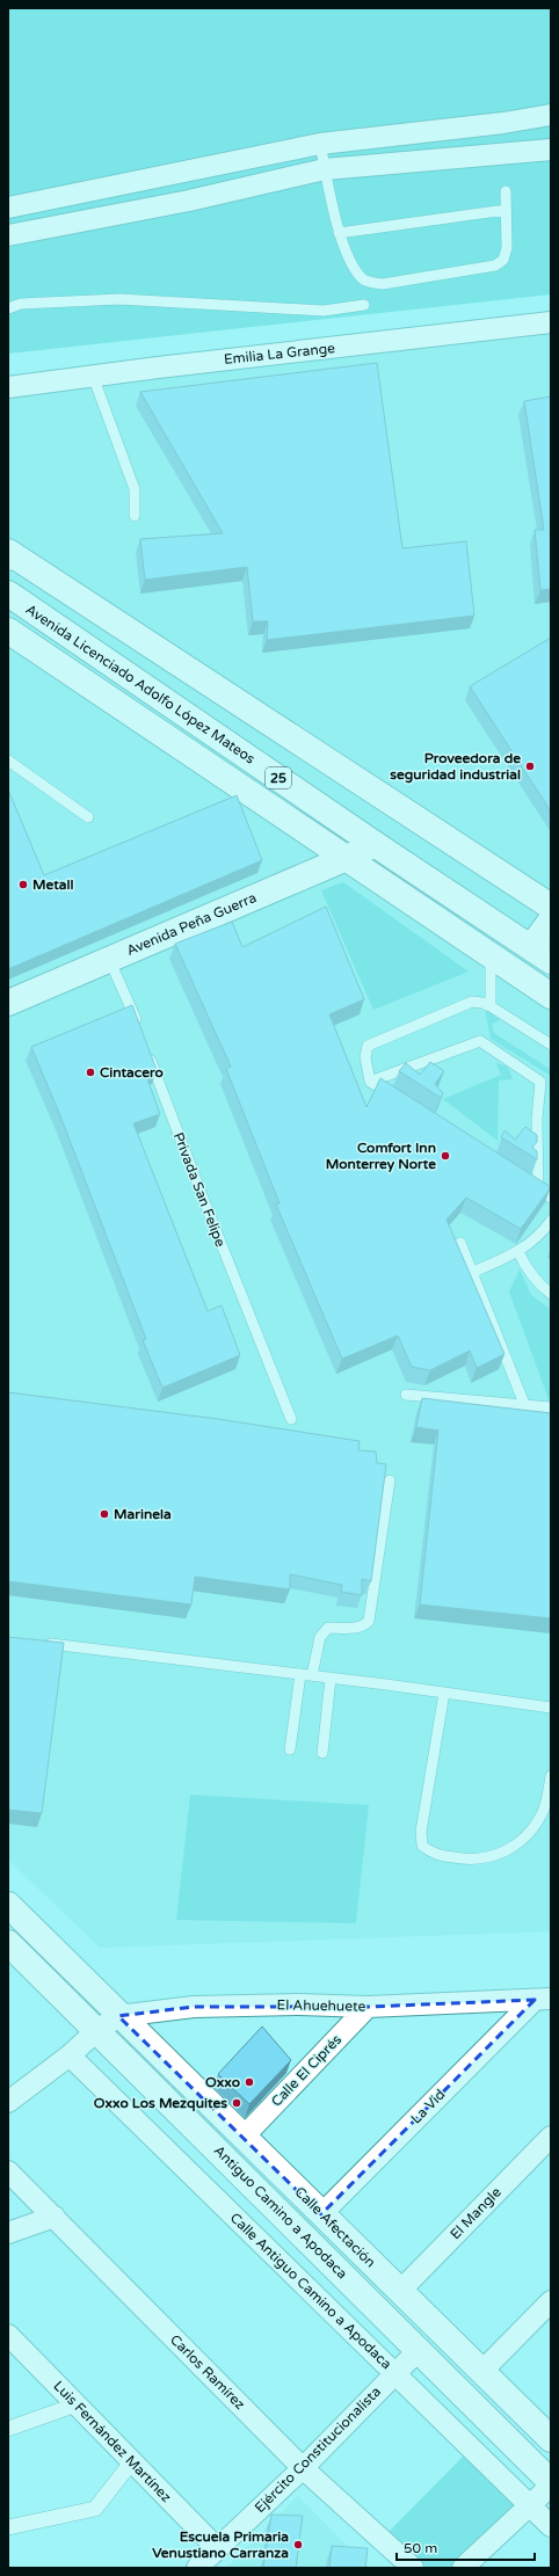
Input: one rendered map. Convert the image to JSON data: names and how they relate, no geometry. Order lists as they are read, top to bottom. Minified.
{"streets":{"street":["Emilia La Grange","Avenida Licenciado Adolfo López Mateos","25","Avenida Peña Guerra","El Ahuehuete","Calle El Ciprés","La Vid","Antiguo Camino a Apodaca","El Mangle","Calle Afectación","Calle Antiguo Camino a Apodaca","Carlos Ramírez","Luis Fernández Martínez","Ejército Constitucionalista"],"lane":["Privada San Felipe"]},"crossings":[["Avenida Licenciado Adolfo López Mateos","Avenida Peña Guerra"],["25","Avenida Peña Guerra"],["El Ahuehuete","Calle El Ciprés"],["El Ahuehuete","La Vid"],["El Ahuehuete","Calle Afectación"],["Calle El Ciprés","Calle Afectación"],["La Vid","Calle Afectación"],["Antiguo Camino a Apodaca","Ejército Constitucionalista"],["El Mangle","Calle Afectación"],["Calle Antiguo Camino a Apodaca","Ejército Constitucionalista"],["Carlos Ramírez","Ejército Constitucionalista"],["Luis Fernández Martínez","Ejército Constitucionalista"]],"places":["Proveedora de seguridad industrial","Metall","Cintacero","Comfort Inn Monterrey Norte","Marinela","Oxxo","Oxxo Los Mezquites","Escuela Primaria Venustiano Carranza"],"scale_bar":"50 m"}
